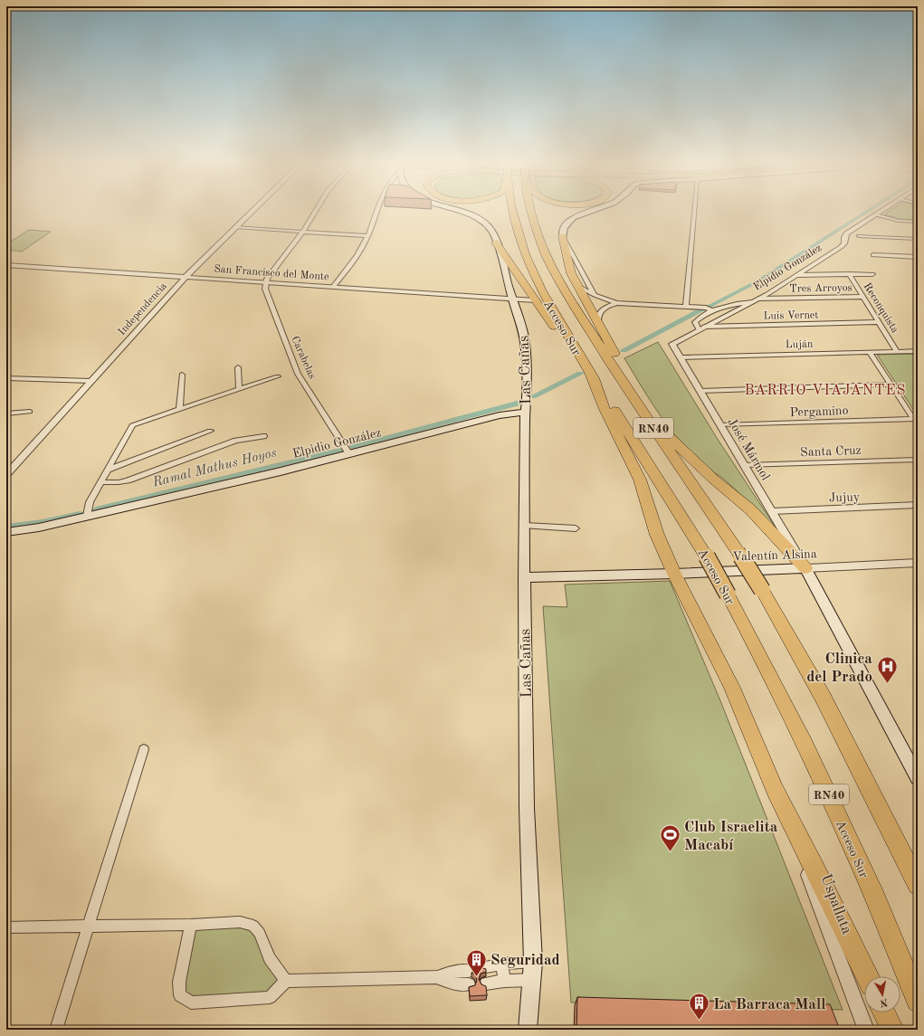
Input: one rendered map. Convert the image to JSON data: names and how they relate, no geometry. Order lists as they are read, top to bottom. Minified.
{"streets":{"highway":["Acceso Sur","RN40"],"main road":["Elpidio González","Las Cañas","Valentín Alsina"],"street":["San Francisco del Monte","Tres Arroyos","Reconquista","Independencia","Luis Vernet","Luján","Carabelas","Pergamino","José Mármol","Santa Cruz","Jujuy","Uspallata"]},"crossings":[["Elpidio González","Tres Arroyos"],["Elpidio González","Luis Vernet"],["Elpidio González","Carabelas"],["Elpidio González","Las Cañas"],["Elpidio González","José Mármol"],["San Francisco del Monte","Independencia"],["San Francisco del Monte","Carabelas"],["San Francisco del Monte","Las Cañas"],["Tres Arroyos","Reconquista"],["Reconquista","Luis Vernet"],["Reconquista","Luján"],["Luján","José Mármol"],["Las Cañas","Valentín Alsina"],["Pergamino","José Mármol"],["José Mármol","Santa Cruz"],["José Mármol","Jujuy"],["José Mármol","Valentín Alsina"]],"districts":["BARRIO VIAJANTES"],"water":["Ramal Mathus Hoyos"],"places":{"hospital":["Clinica del Prado"],"sports":["Club Israelita Macabí"],"building":["Seguridad","La Barraca Mall"]},"north":"bottom"}
